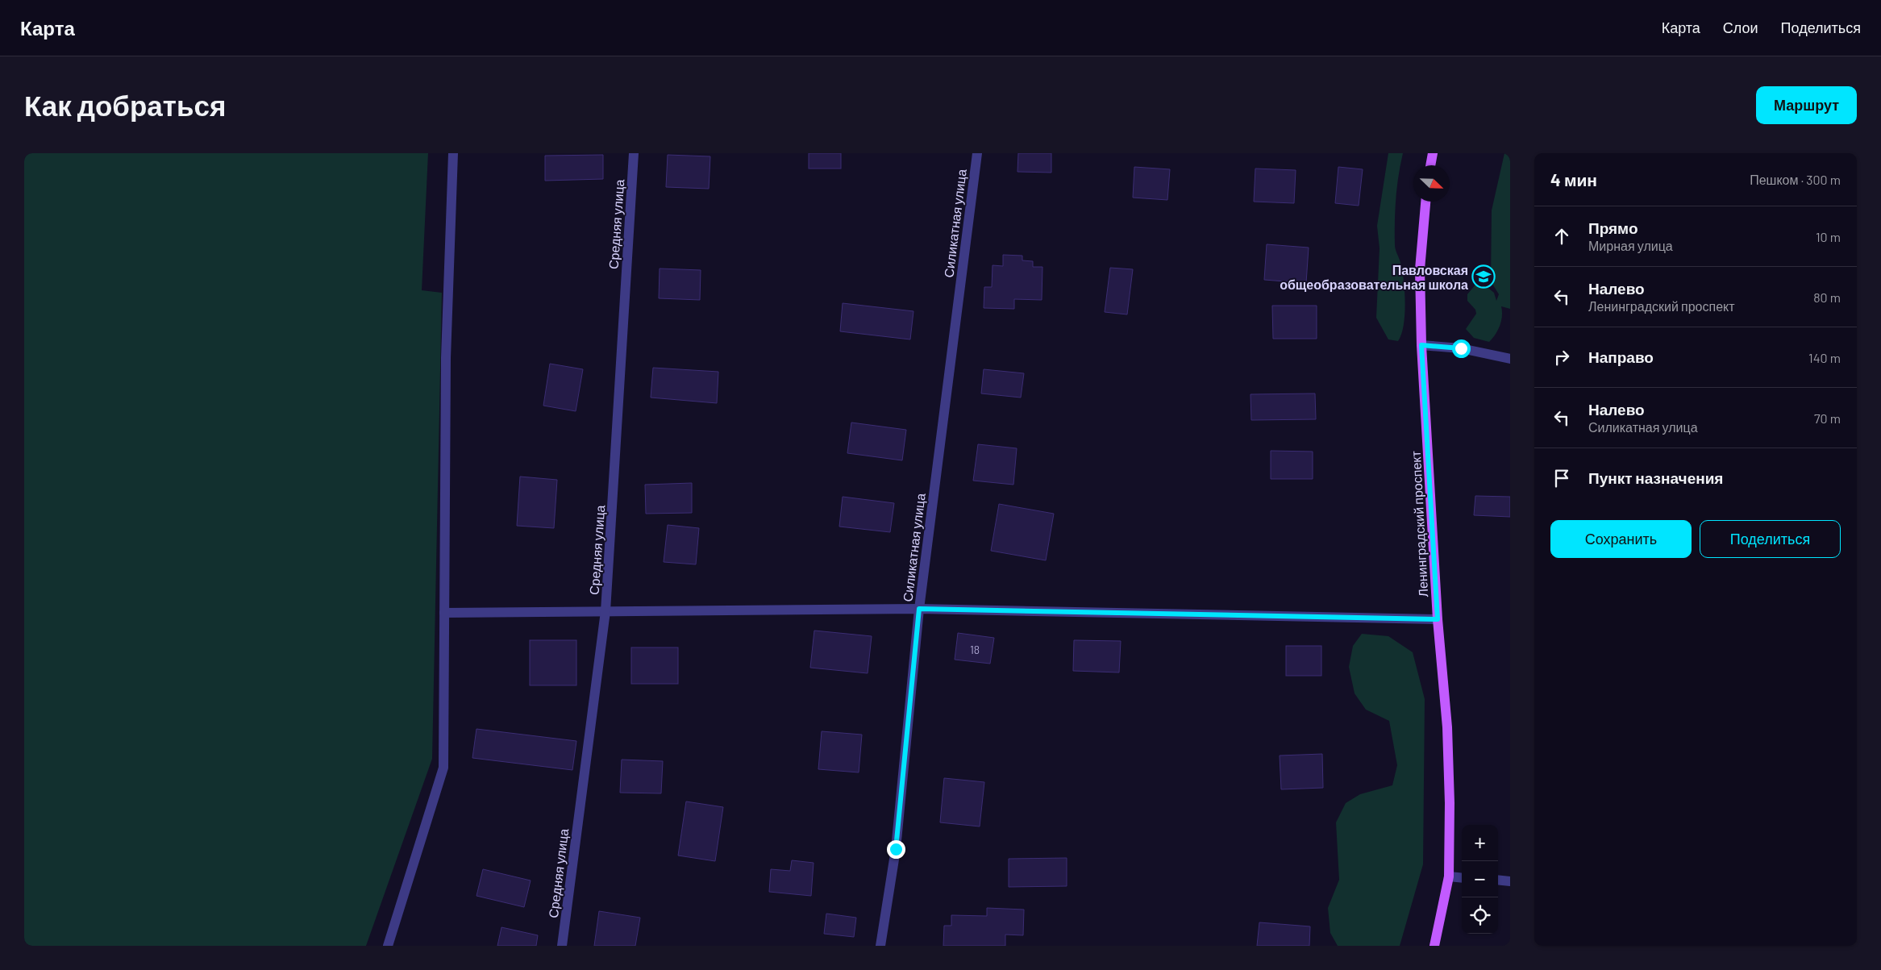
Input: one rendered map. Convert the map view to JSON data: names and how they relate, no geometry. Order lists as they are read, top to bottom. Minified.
{"streets":{"main road":["Ленинградский проспект"],"street":["Силикатная улица","Средняя улица"]},"places":{"school or university":["Павловская общеобразовательная школа"]},"house_numbers":["18"],"north":"bottom right","page":{"header":"Карта","nav":["Карта","Слои","Поделиться"],"buttons":["Маршрут",["Сохранить","Поделиться"]],"title":"Как добраться","heading":["4 мин","Пешком · 300 m"],"list":[["Прямо","Мирная улица","10 m"],["Налево","Ленинградский проспект","80 m"],["Направо","140 m"],["Налево","Силикатная улица","70 m"],"Пункт назначения"],"map_buttons":["+","−"]}}
